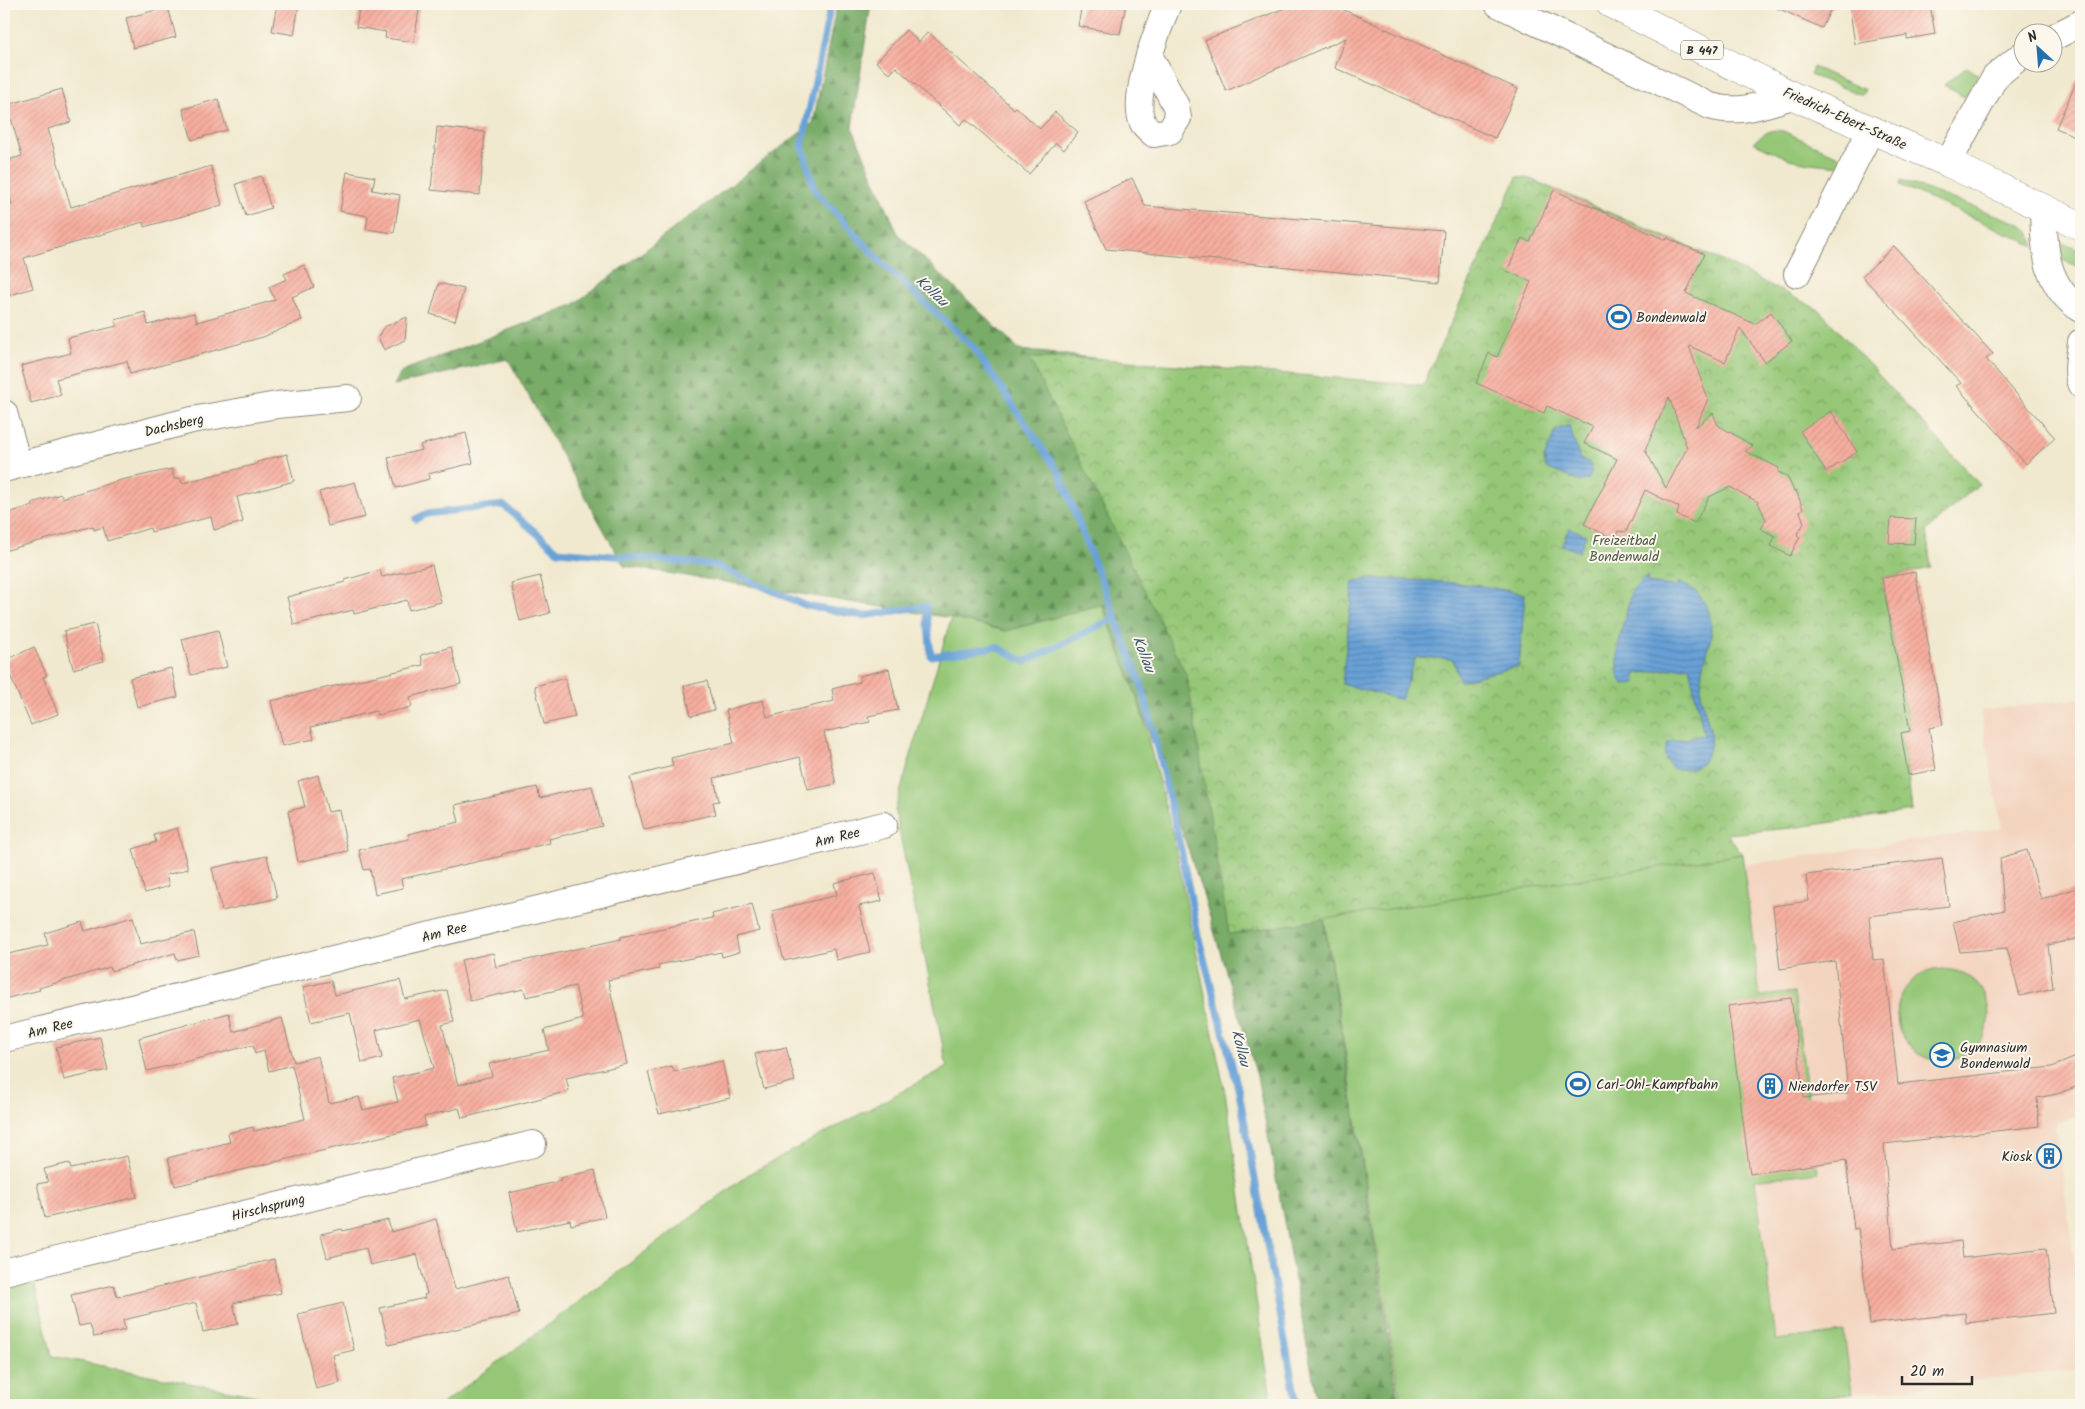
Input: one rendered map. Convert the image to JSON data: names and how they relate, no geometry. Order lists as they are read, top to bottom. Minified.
{"streets":{"main road":["B 447","Friedrich-Ebert-Straße"],"street":["Dachsberg","Am Ree","Hirschsprung"]},"water":["Kollau"],"parks":["Freizeitbad Bondenwald"],"places":{"sports":["Bondenwald","Carl-Ohl-Kampfbahn"],"school or university":["Gymnasium Bondenwald"],"building":["Niendorfer TSV","Kiosk"]},"scale_bar":"20 m","north":"top left"}
